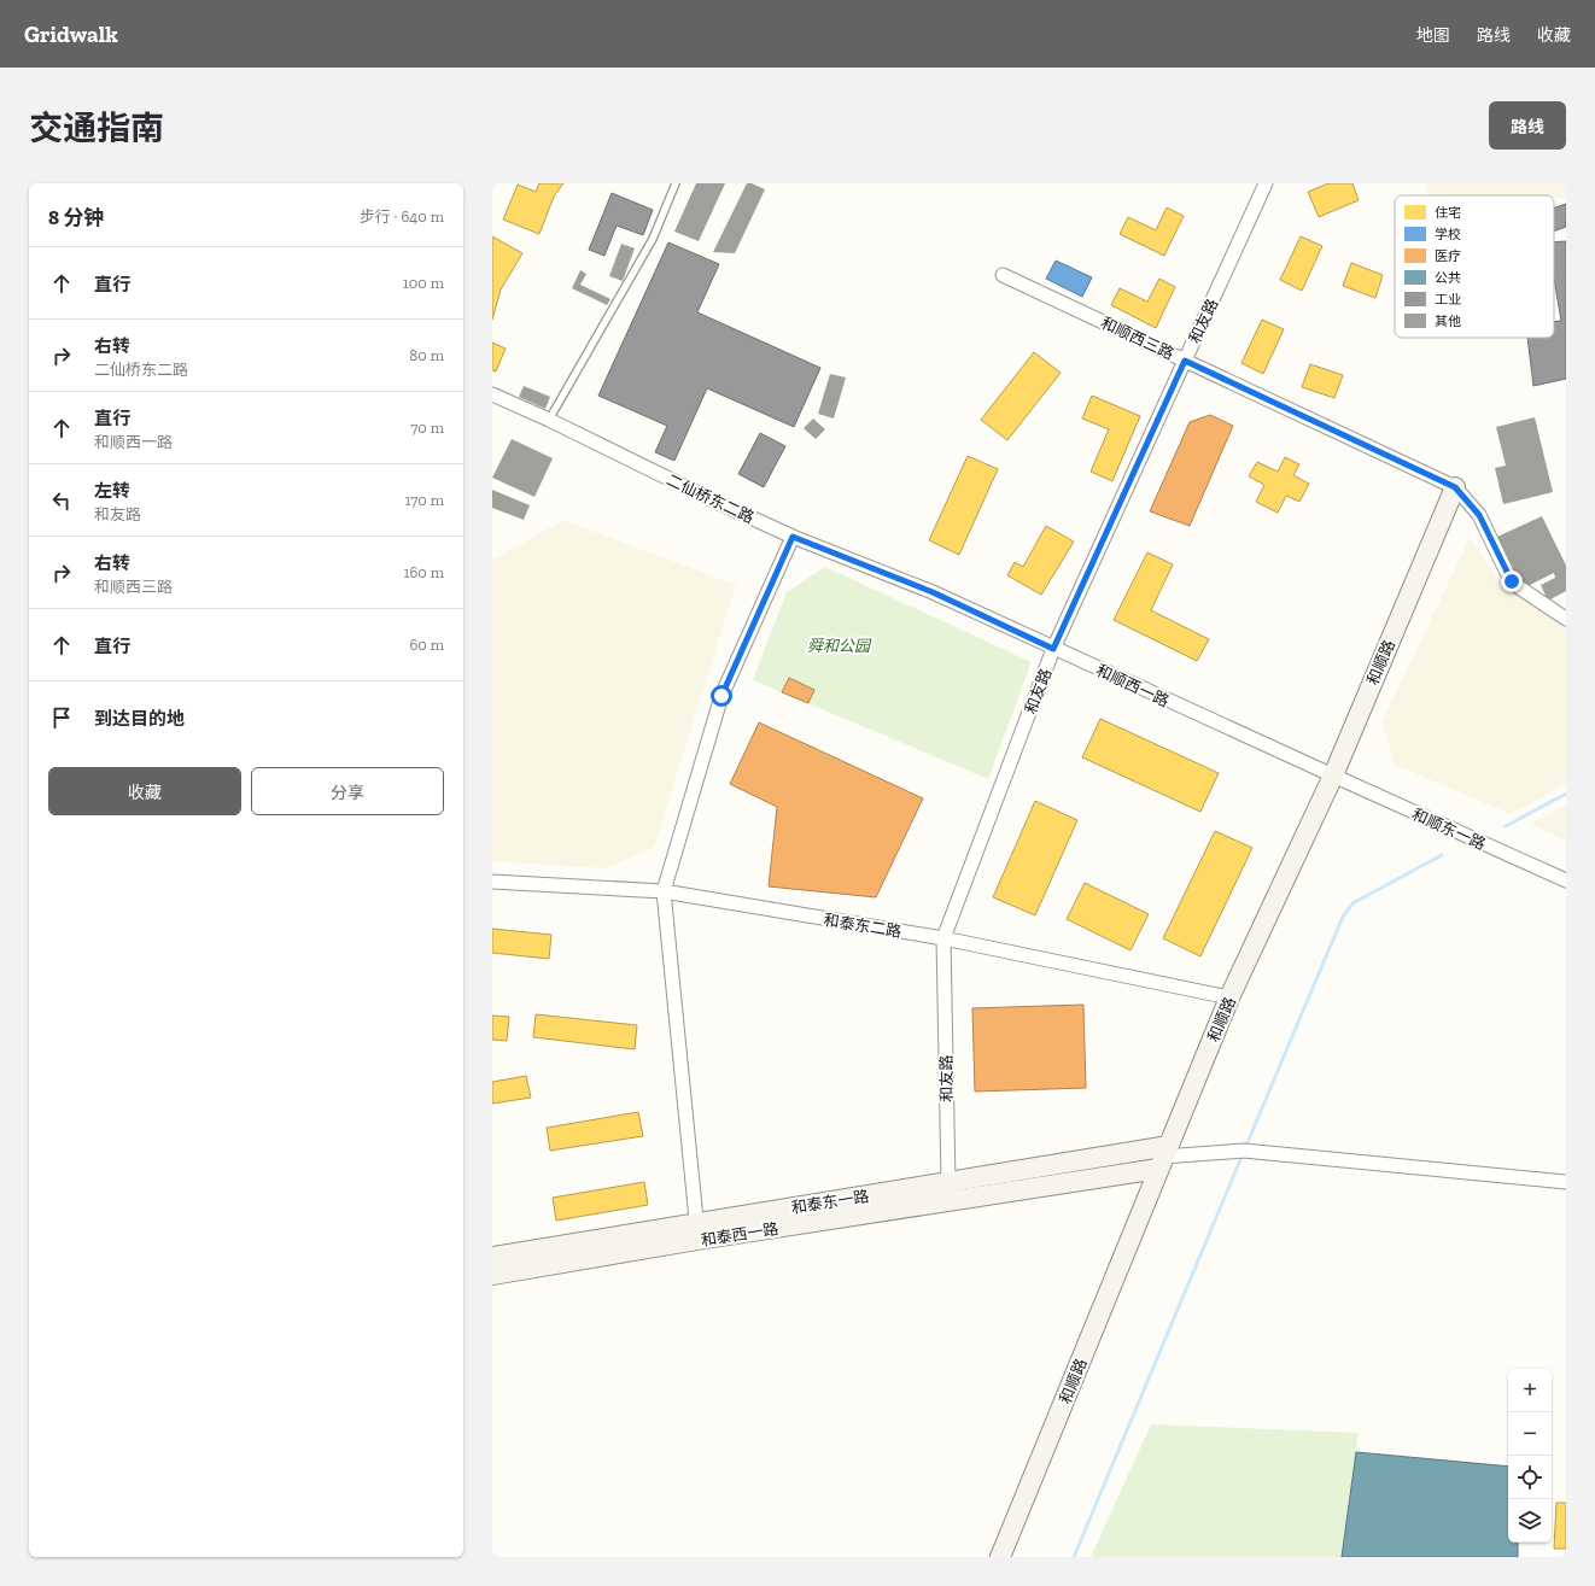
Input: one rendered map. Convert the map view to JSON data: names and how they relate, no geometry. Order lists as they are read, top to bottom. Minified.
{"streets":{"street":["和友路","和顺西三路","二仙桥东二路","和顺路","和顺西一路","和顺东一路","和泰东二路","和泰东一路","和泰西一路"]},"crossings":[["和友路","和顺西三路"],["和友路","和顺西一路"],["和友路","和泰东二路"],["和友路","和泰东一路"],["和友路","和泰西一路"],["和顺西三路","和顺路"],["二仙桥东二路","和顺西一路"],["和顺路","和顺西一路"],["和顺路","和顺东一路"],["和顺路","和泰东二路"],["和顺路","和泰东一路"],["和顺路","和泰西一路"],["和顺西一路","和顺东一路"],["和泰东一路","和泰西一路"]],"parks":["舜和公园"],"legend":["住宅","学校","医疗","公共","工业","其他"],"page":{"header":"Gridwalk","nav":["地图","路线","收藏"],"title":"交通指南","buttons":["路线",["收藏","分享"]],"heading":["8 分钟","步行 · 640 m"],"list":[["直行","100 m"],["右转","二仙桥东二路","80 m"],["直行","和顺西一路","70 m"],["左转","和友路","170 m"],["右转","和顺西三路","160 m"],["直行","60 m"],"到达目的地"],"map_buttons":["+","−"]}}
